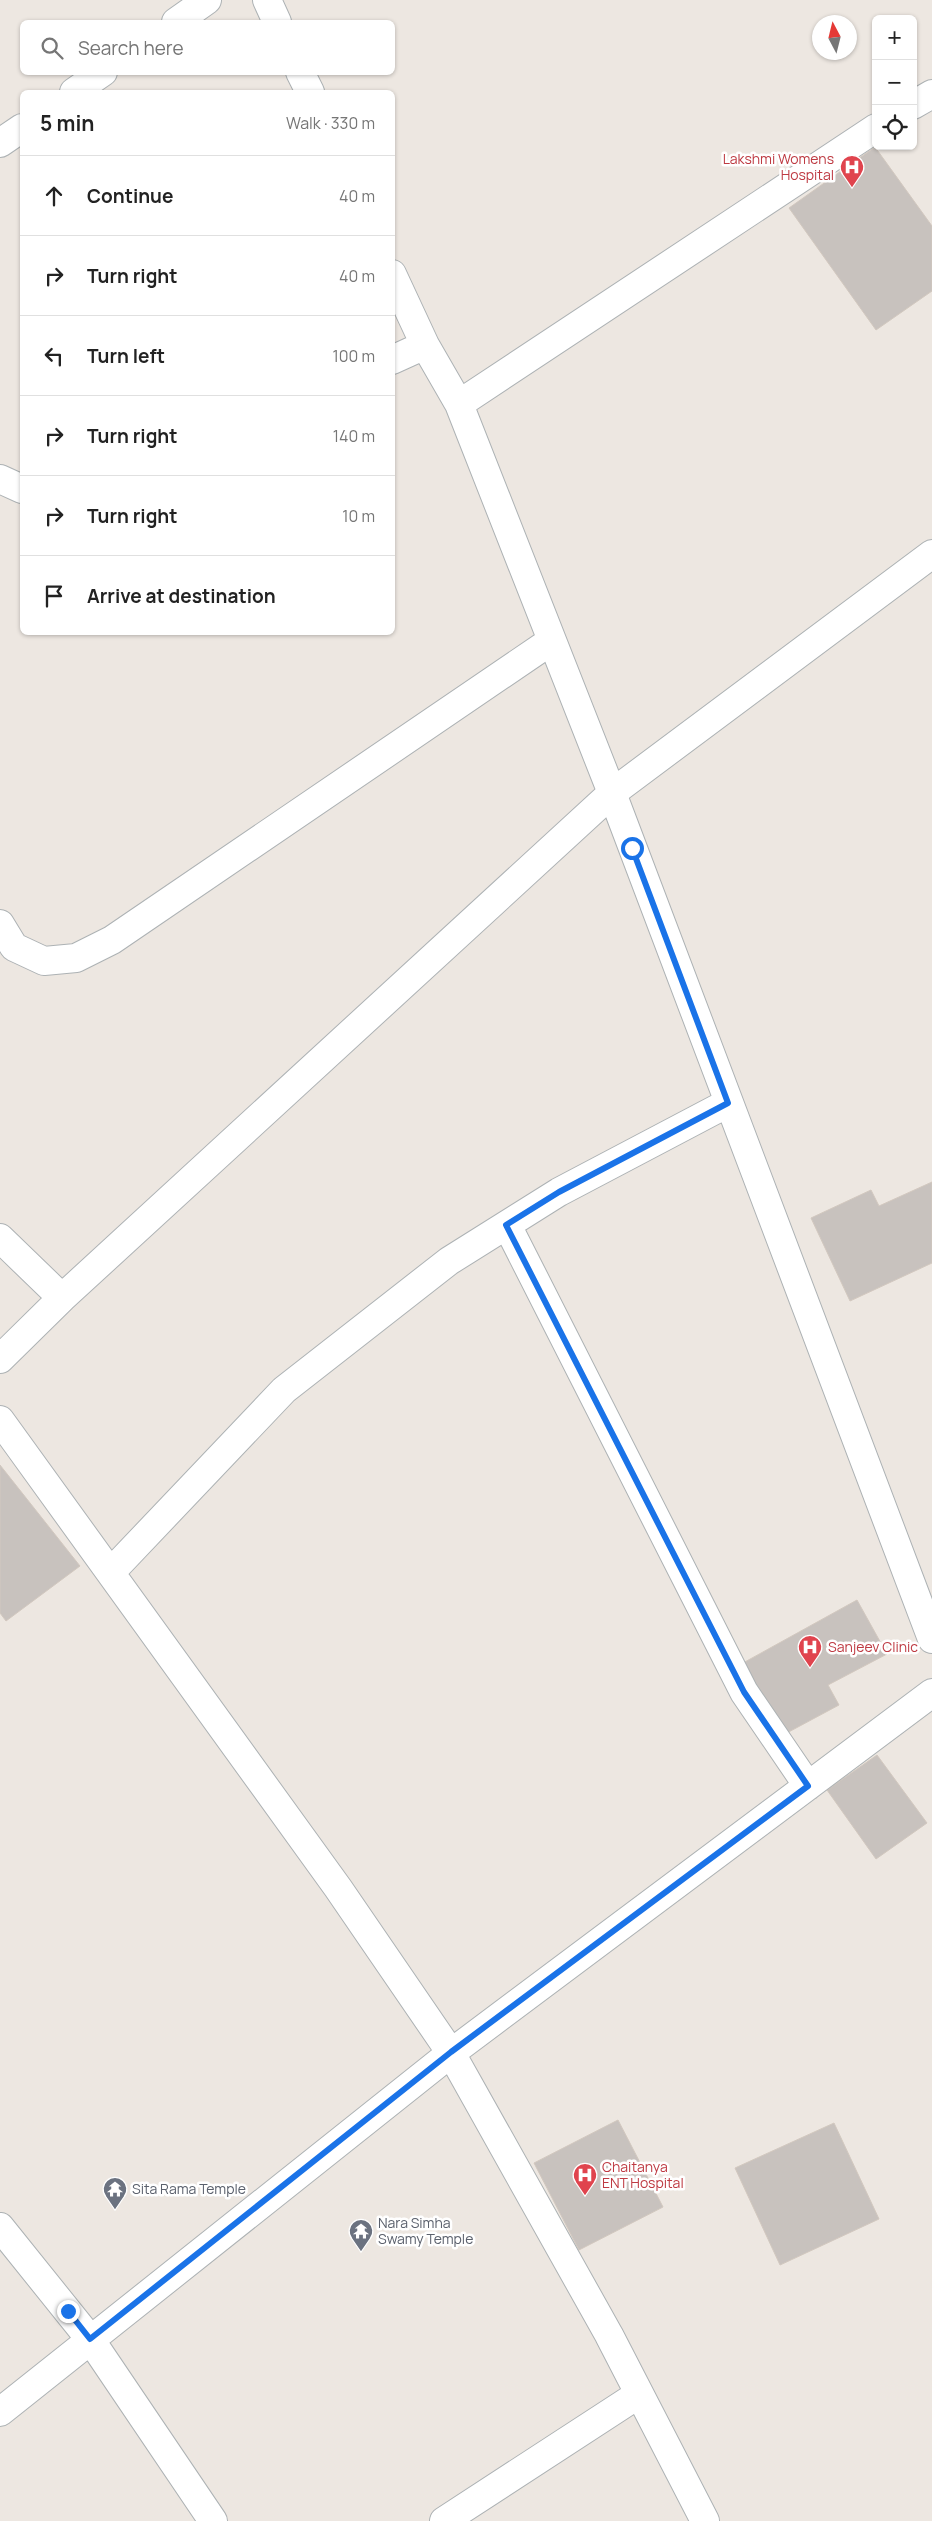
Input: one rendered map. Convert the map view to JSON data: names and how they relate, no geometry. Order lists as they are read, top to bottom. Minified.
{"places":{"hospital":["Lakshmi Womens Hospital","Sanjeev Clinic","Chaitanya ENT Hospital"],"temple":["Sita Rama Temple","Nara Simha Swamy Temple"]},"north":"top","page":{"map_buttons":["+","−"],"search":"Search here","heading":["5 min","Walk · 330 m"],"list":[["Continue","40 m"],["Turn right","40 m"],["Turn left","100 m"],["Turn right","140 m"],["Turn right","10 m"],"Arrive at destination"]}}
